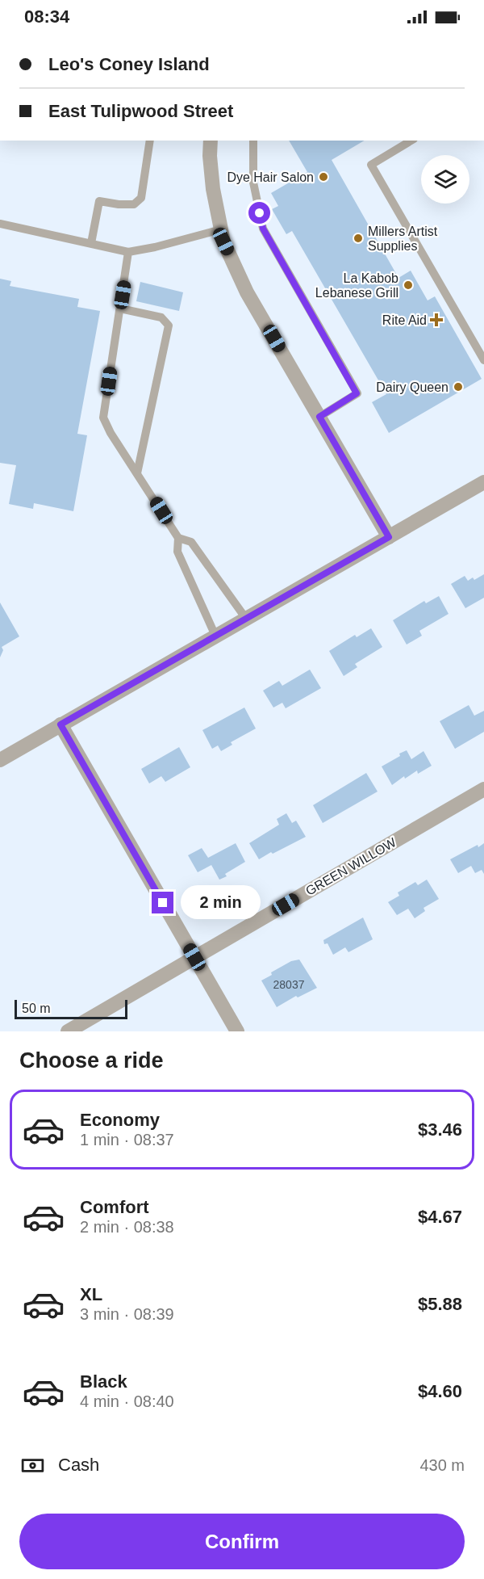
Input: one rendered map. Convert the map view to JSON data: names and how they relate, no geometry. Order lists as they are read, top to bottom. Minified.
{"streets":{"street":["GREEN WILLOW"]},"places":{"other":["Dye Hair Salon","Millers Artist Supplies","La Kabob Lebanese Grill","Dairy Queen"],"health":["Rite Aid"]},"house_numbers":["28037"],"scale_bar":"50 m","page":{"status":"08:34","banner":["Leo's Coney Island","East Tulipwood Street"],"bubble":"2 min","scale":"50 m","heading":"Choose a ride","list":[{"name":"Economy","note":"1 min · 08:37","value":"$3.46"},{"name":"Comfort","note":"2 min · 08:38","value":"$4.67"},{"name":"XL","note":"3 min · 08:39","value":"$5.88"},{"name":"Black","note":"4 min · 08:40","value":"$4.60"}],"pay":["Cash","430 m"],"buttons":"Confirm"}}
